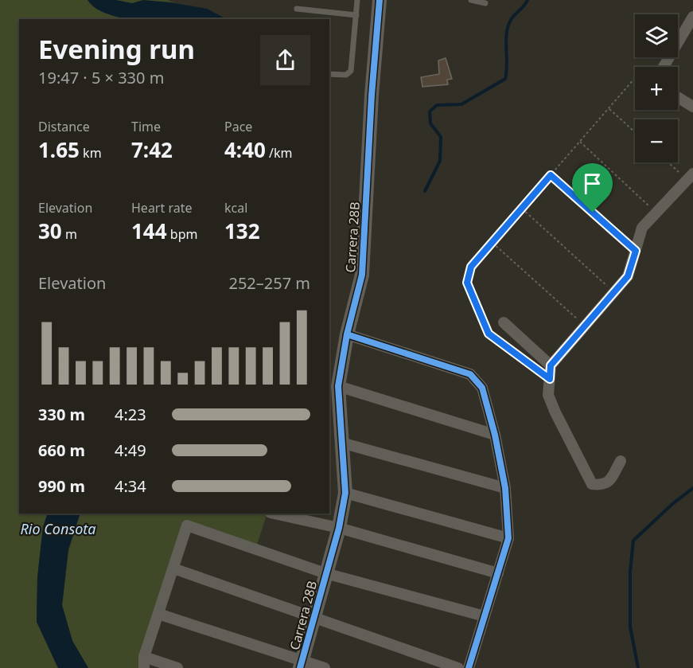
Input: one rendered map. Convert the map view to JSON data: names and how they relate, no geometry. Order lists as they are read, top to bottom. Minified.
{"streets":{"street":["Carrera 28B"]},"water":["Rio Consota"],"page":{"map_buttons":["+","−"],"heading":["Evening run","19:47 · 5 × 330 m"],"stats":[["Distance","1.65 km"],["Time","7:42"],["Pace","4:40 /km"],["Elevation","30 m"],["Heart rate","144 bpm"],["kcal","132"]],"chart":["Elevation","252–257 m"],"list":[{"name":"330 m","note":"4:23"},{"name":"660 m","note":"4:49"},{"name":"990 m","note":"4:34"}]}}
